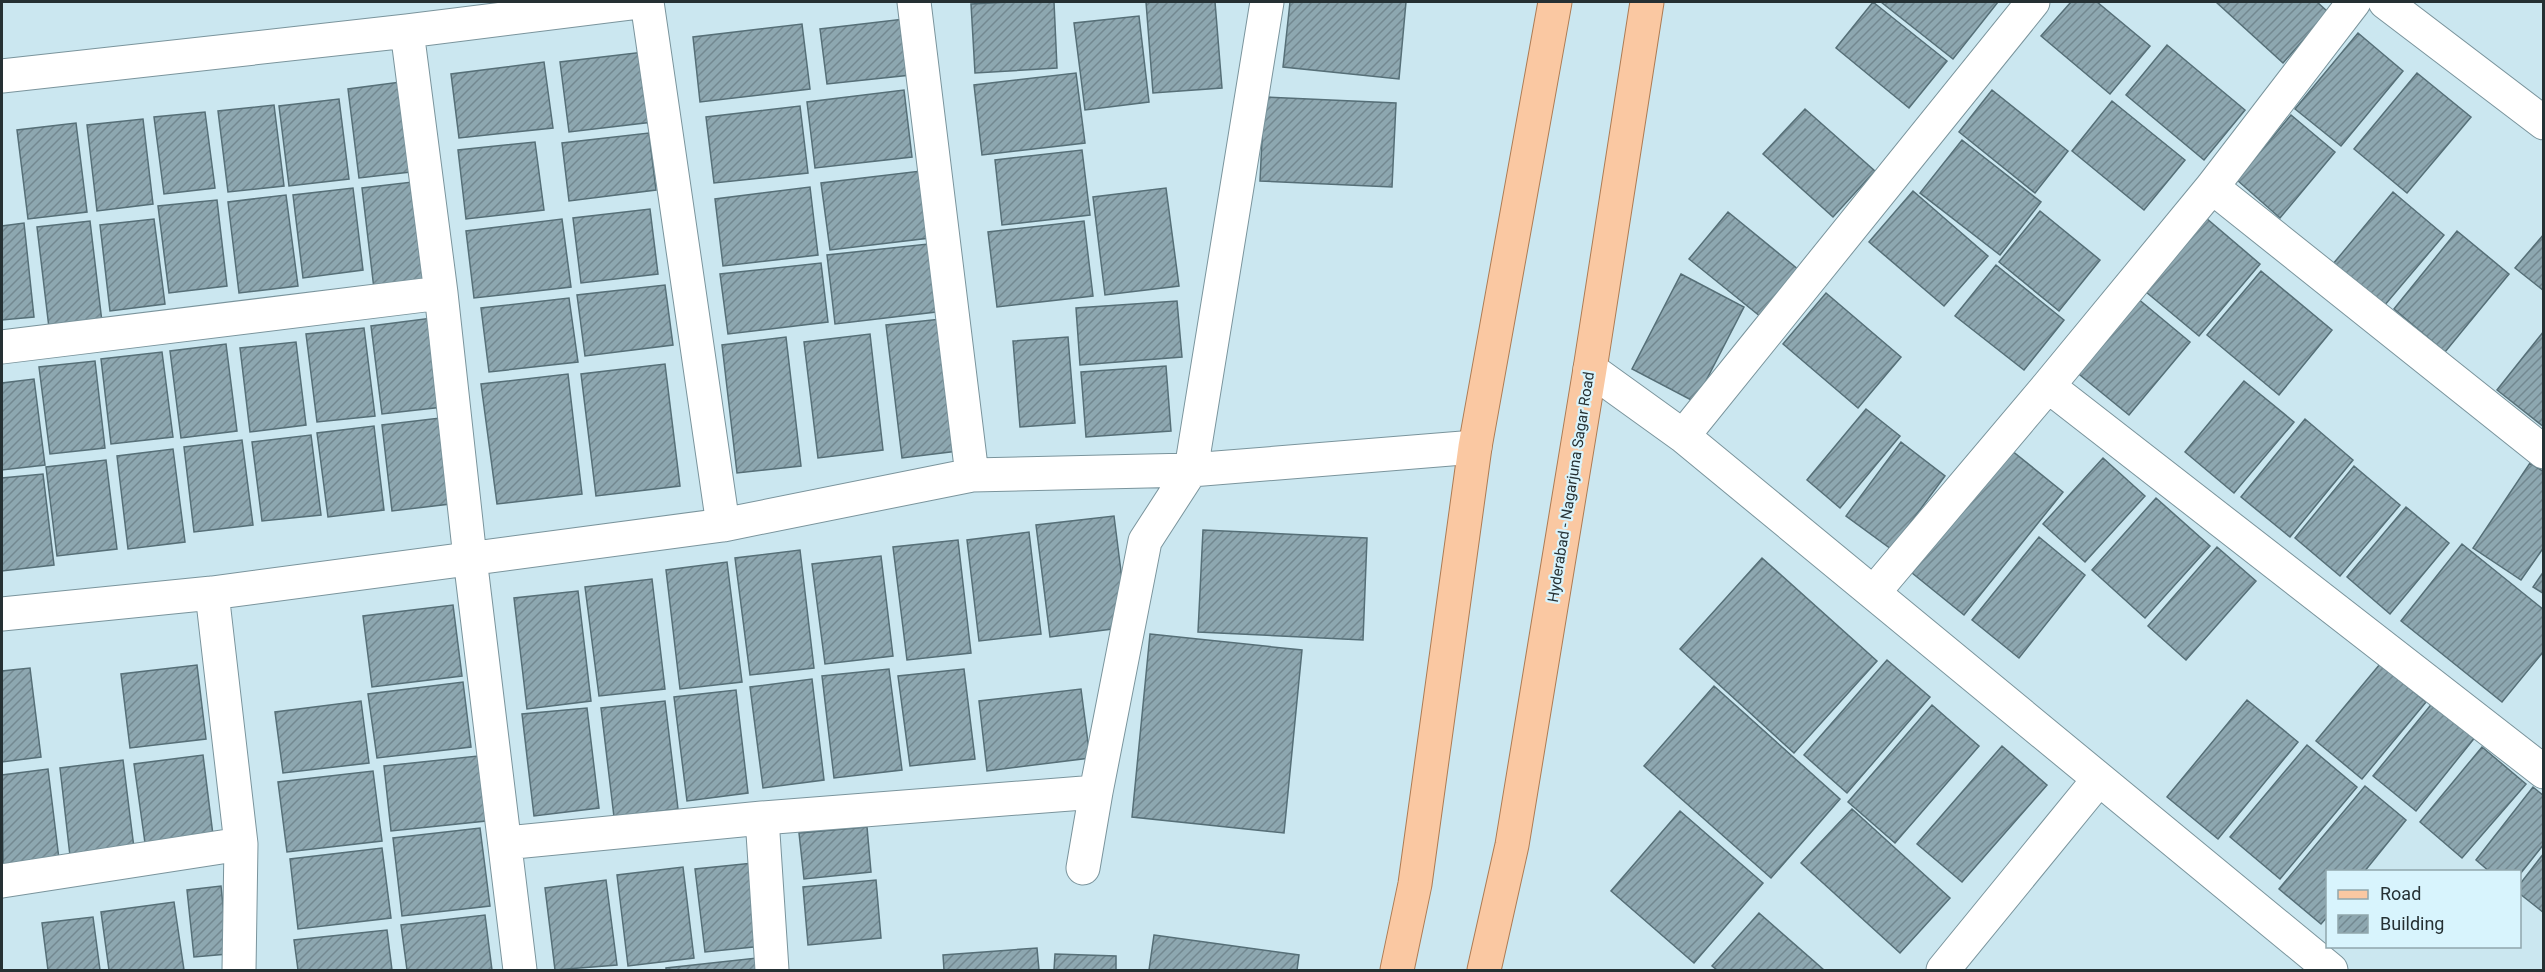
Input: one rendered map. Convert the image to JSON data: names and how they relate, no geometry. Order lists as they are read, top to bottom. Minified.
{"streets":{"main road":["Hyderabad - Nagarjuna Sagar Road"]},"legend":["Road","Building"]}
